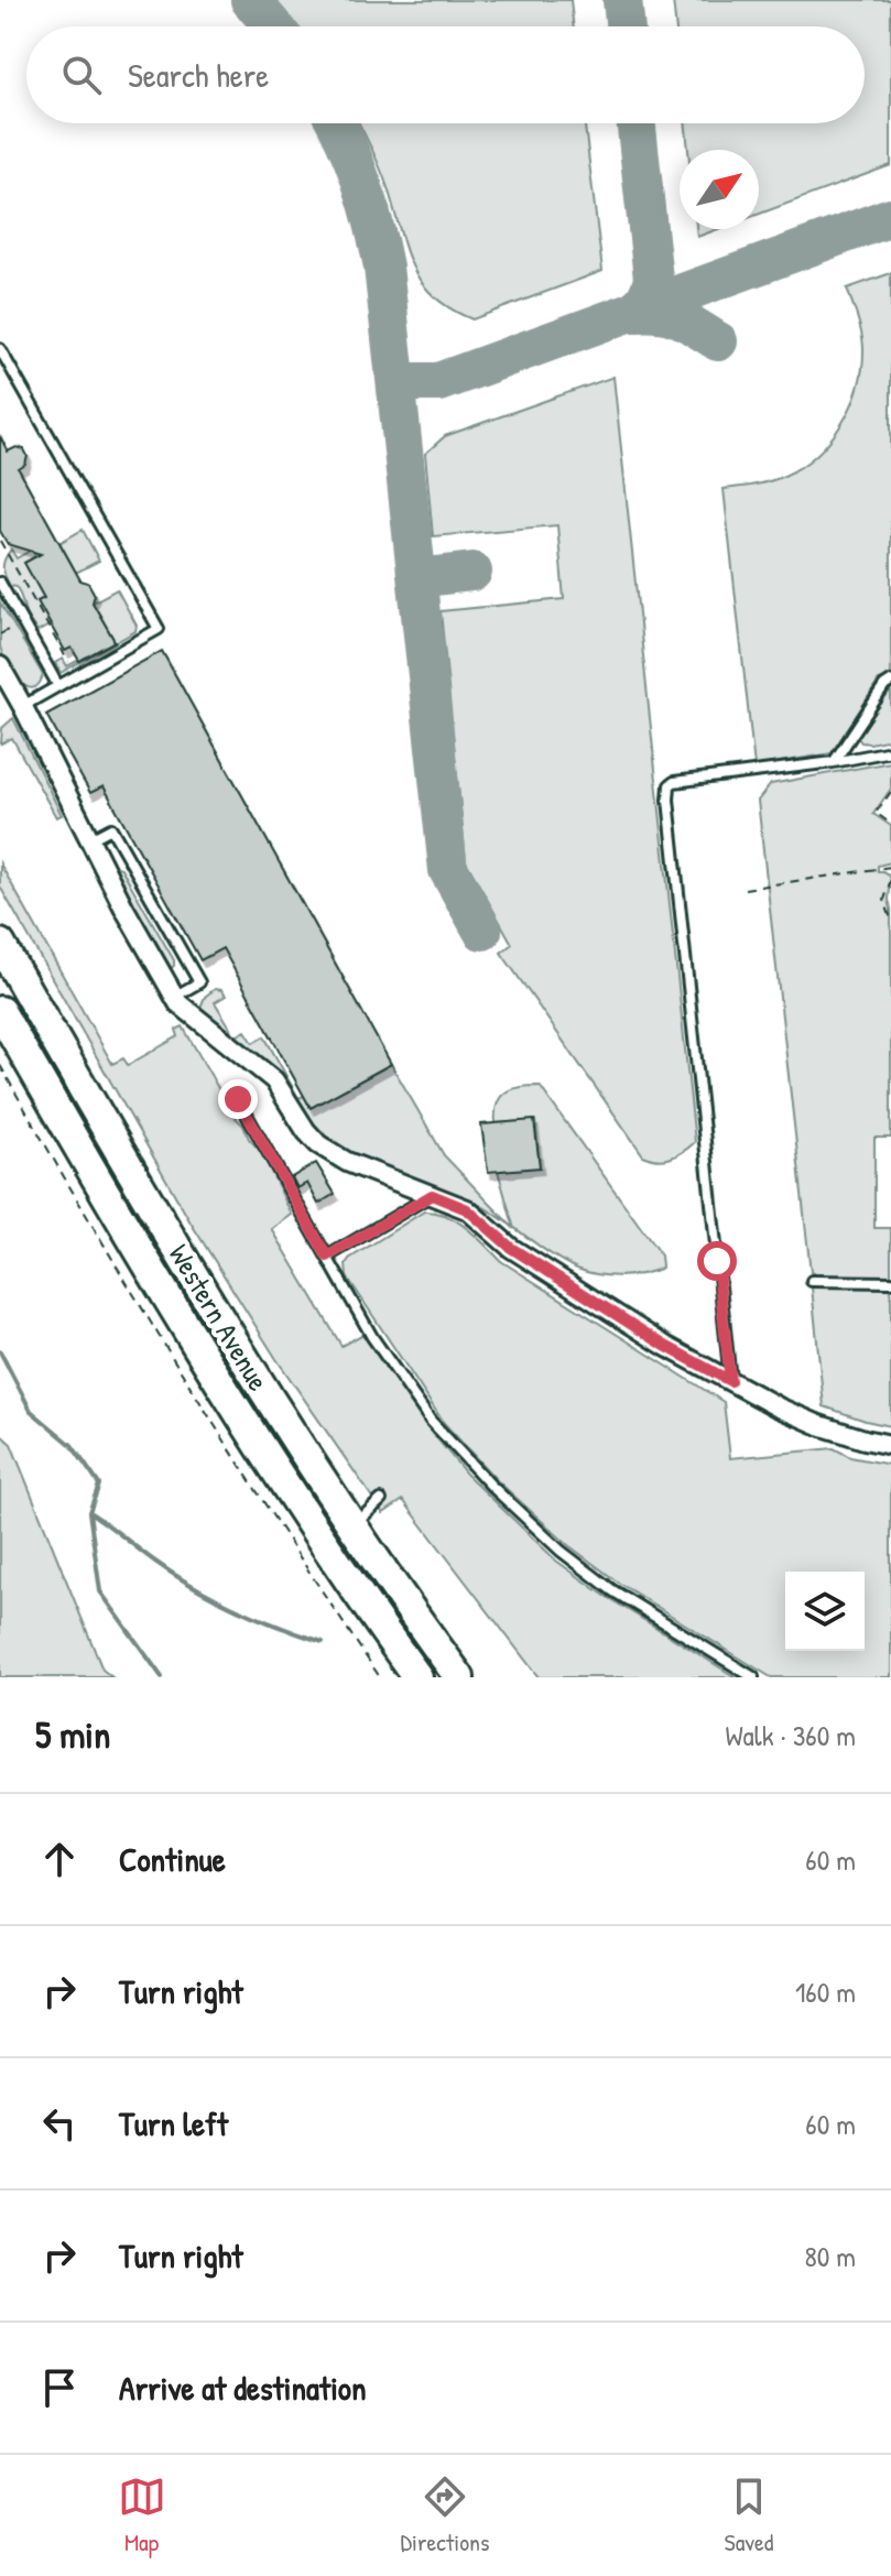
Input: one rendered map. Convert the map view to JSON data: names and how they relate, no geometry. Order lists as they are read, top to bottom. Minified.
{"streets":{"highway":["Western Avenue"]},"north":"top right","page":{"search":"Search here","heading":["5 min","Walk · 360 m"],"list":[["Continue","60 m"],["Turn right","160 m"],["Turn left","60 m"],["Turn right","80 m"],"Arrive at destination"],"nav":["Map","Directions","Saved"]}}
